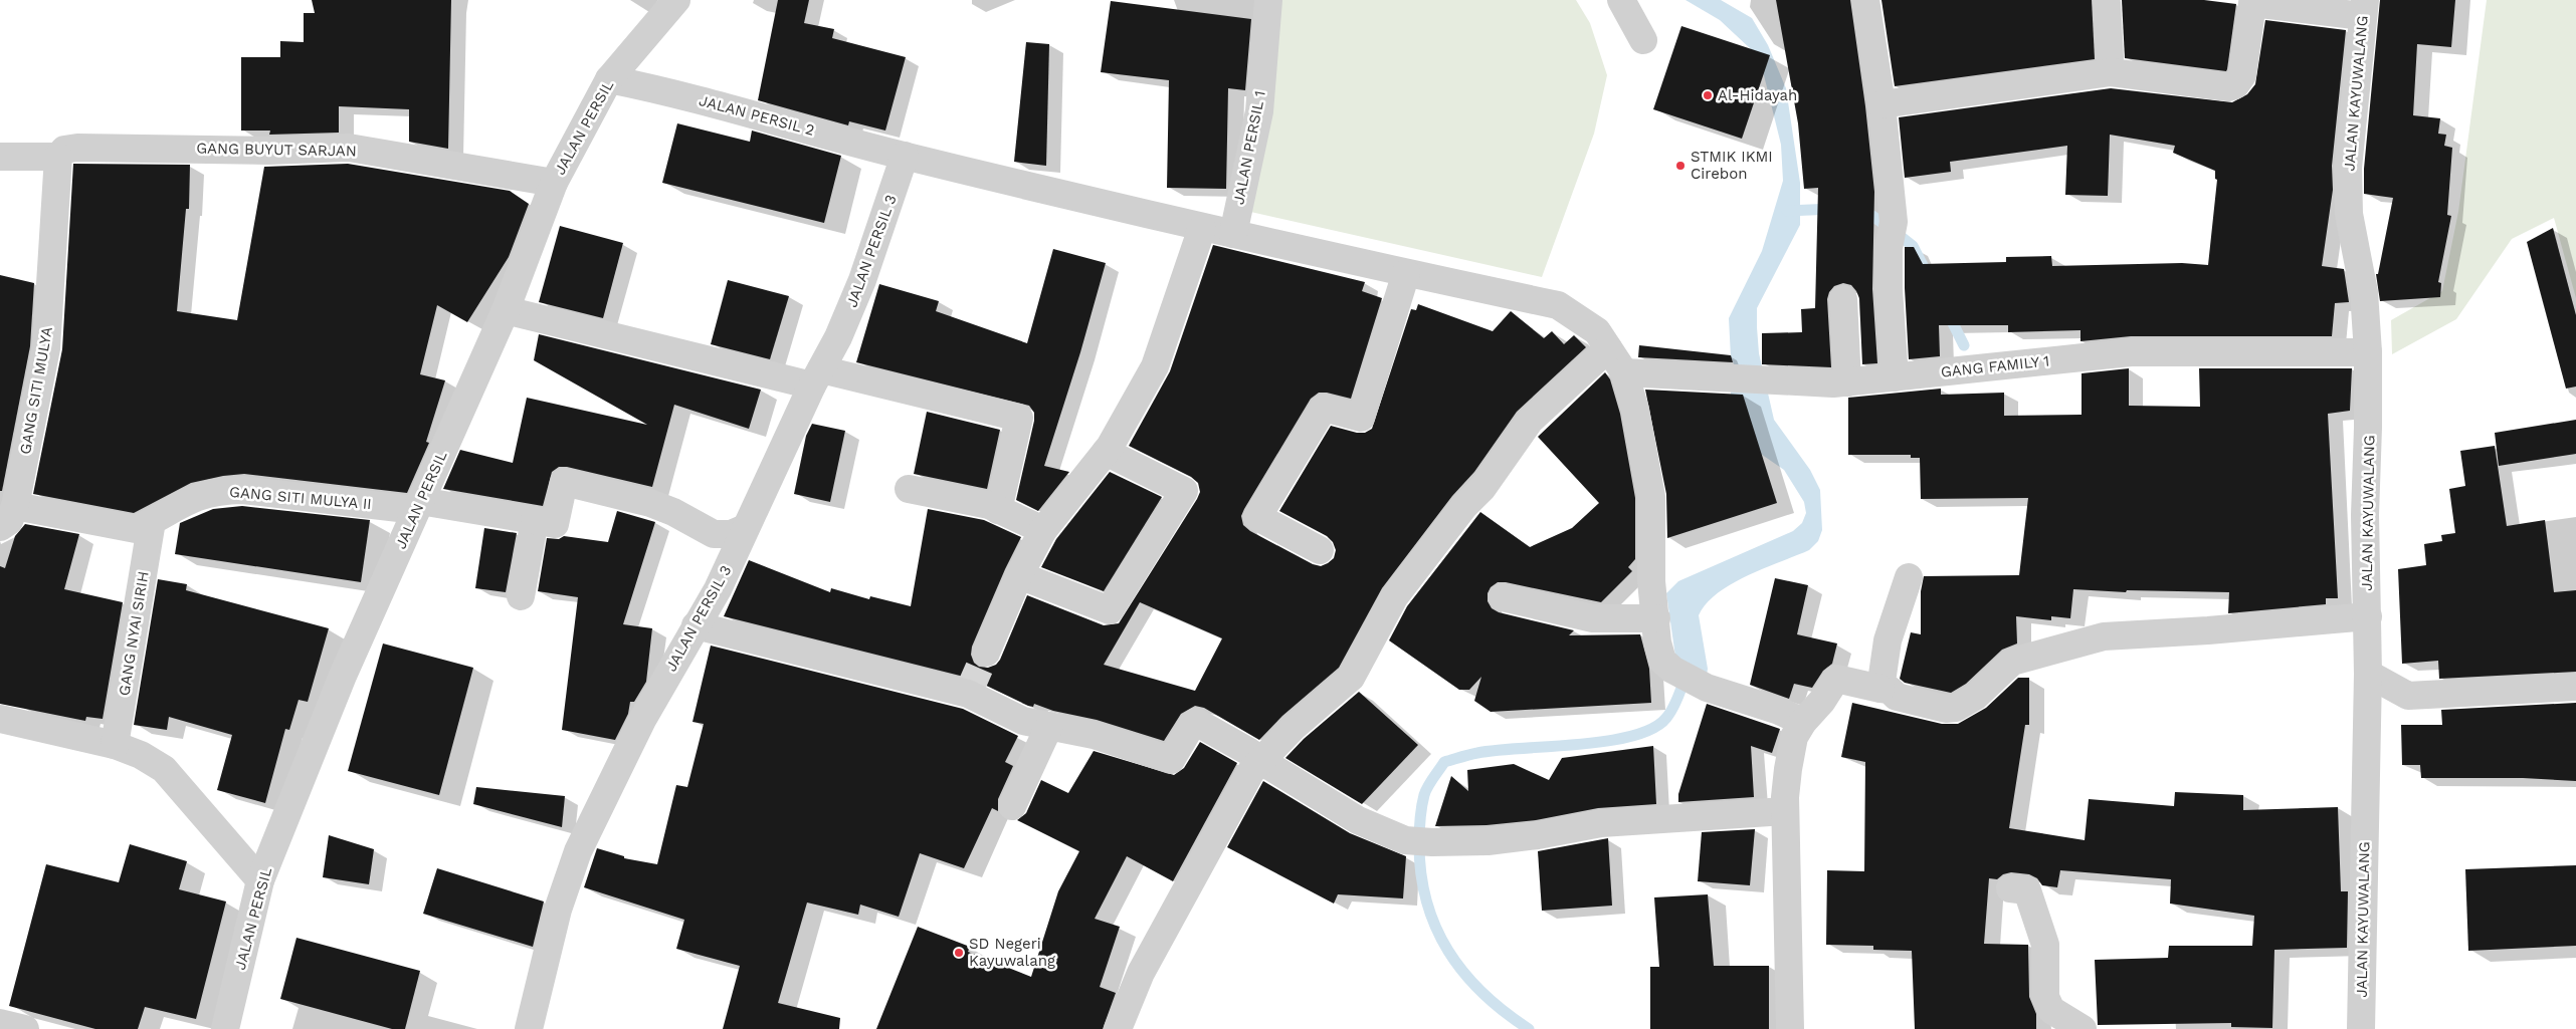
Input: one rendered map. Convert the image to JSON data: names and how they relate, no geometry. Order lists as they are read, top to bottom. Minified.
{"streets":{"street":["JALAN KAYUWALANG","JALAN PERSIL 2","JALAN PERSIL","JALAN PERSIL 1","GANG BUYUT SARJAN","JALAN PERSIL 3","GANG FAMILY 1","GANG SITI MULYA","GANG SITI MULYA II","GANG NYAI SIRIH"]},"crossings":[["JALAN KAYUWALANG","GANG FAMILY 1"],["JALAN PERSIL 2","JALAN PERSIL"],["JALAN PERSIL 2","JALAN PERSIL 1"],["JALAN PERSIL 2","JALAN PERSIL 3"],["JALAN PERSIL 2","GANG FAMILY 1"],["JALAN PERSIL","GANG BUYUT SARJAN"],["JALAN PERSIL","GANG SITI MULYA II"],["GANG BUYUT SARJAN","GANG SITI MULYA"],["JALAN PERSIL 3","GANG SITI MULYA II"],["GANG SITI MULYA","GANG SITI MULYA II"],["GANG SITI MULYA II","GANG NYAI SIRIH"]],"places":["Al-Hidayah","STMIK IKMI Cirebon","SD Negeri Kayuwalang"]}
